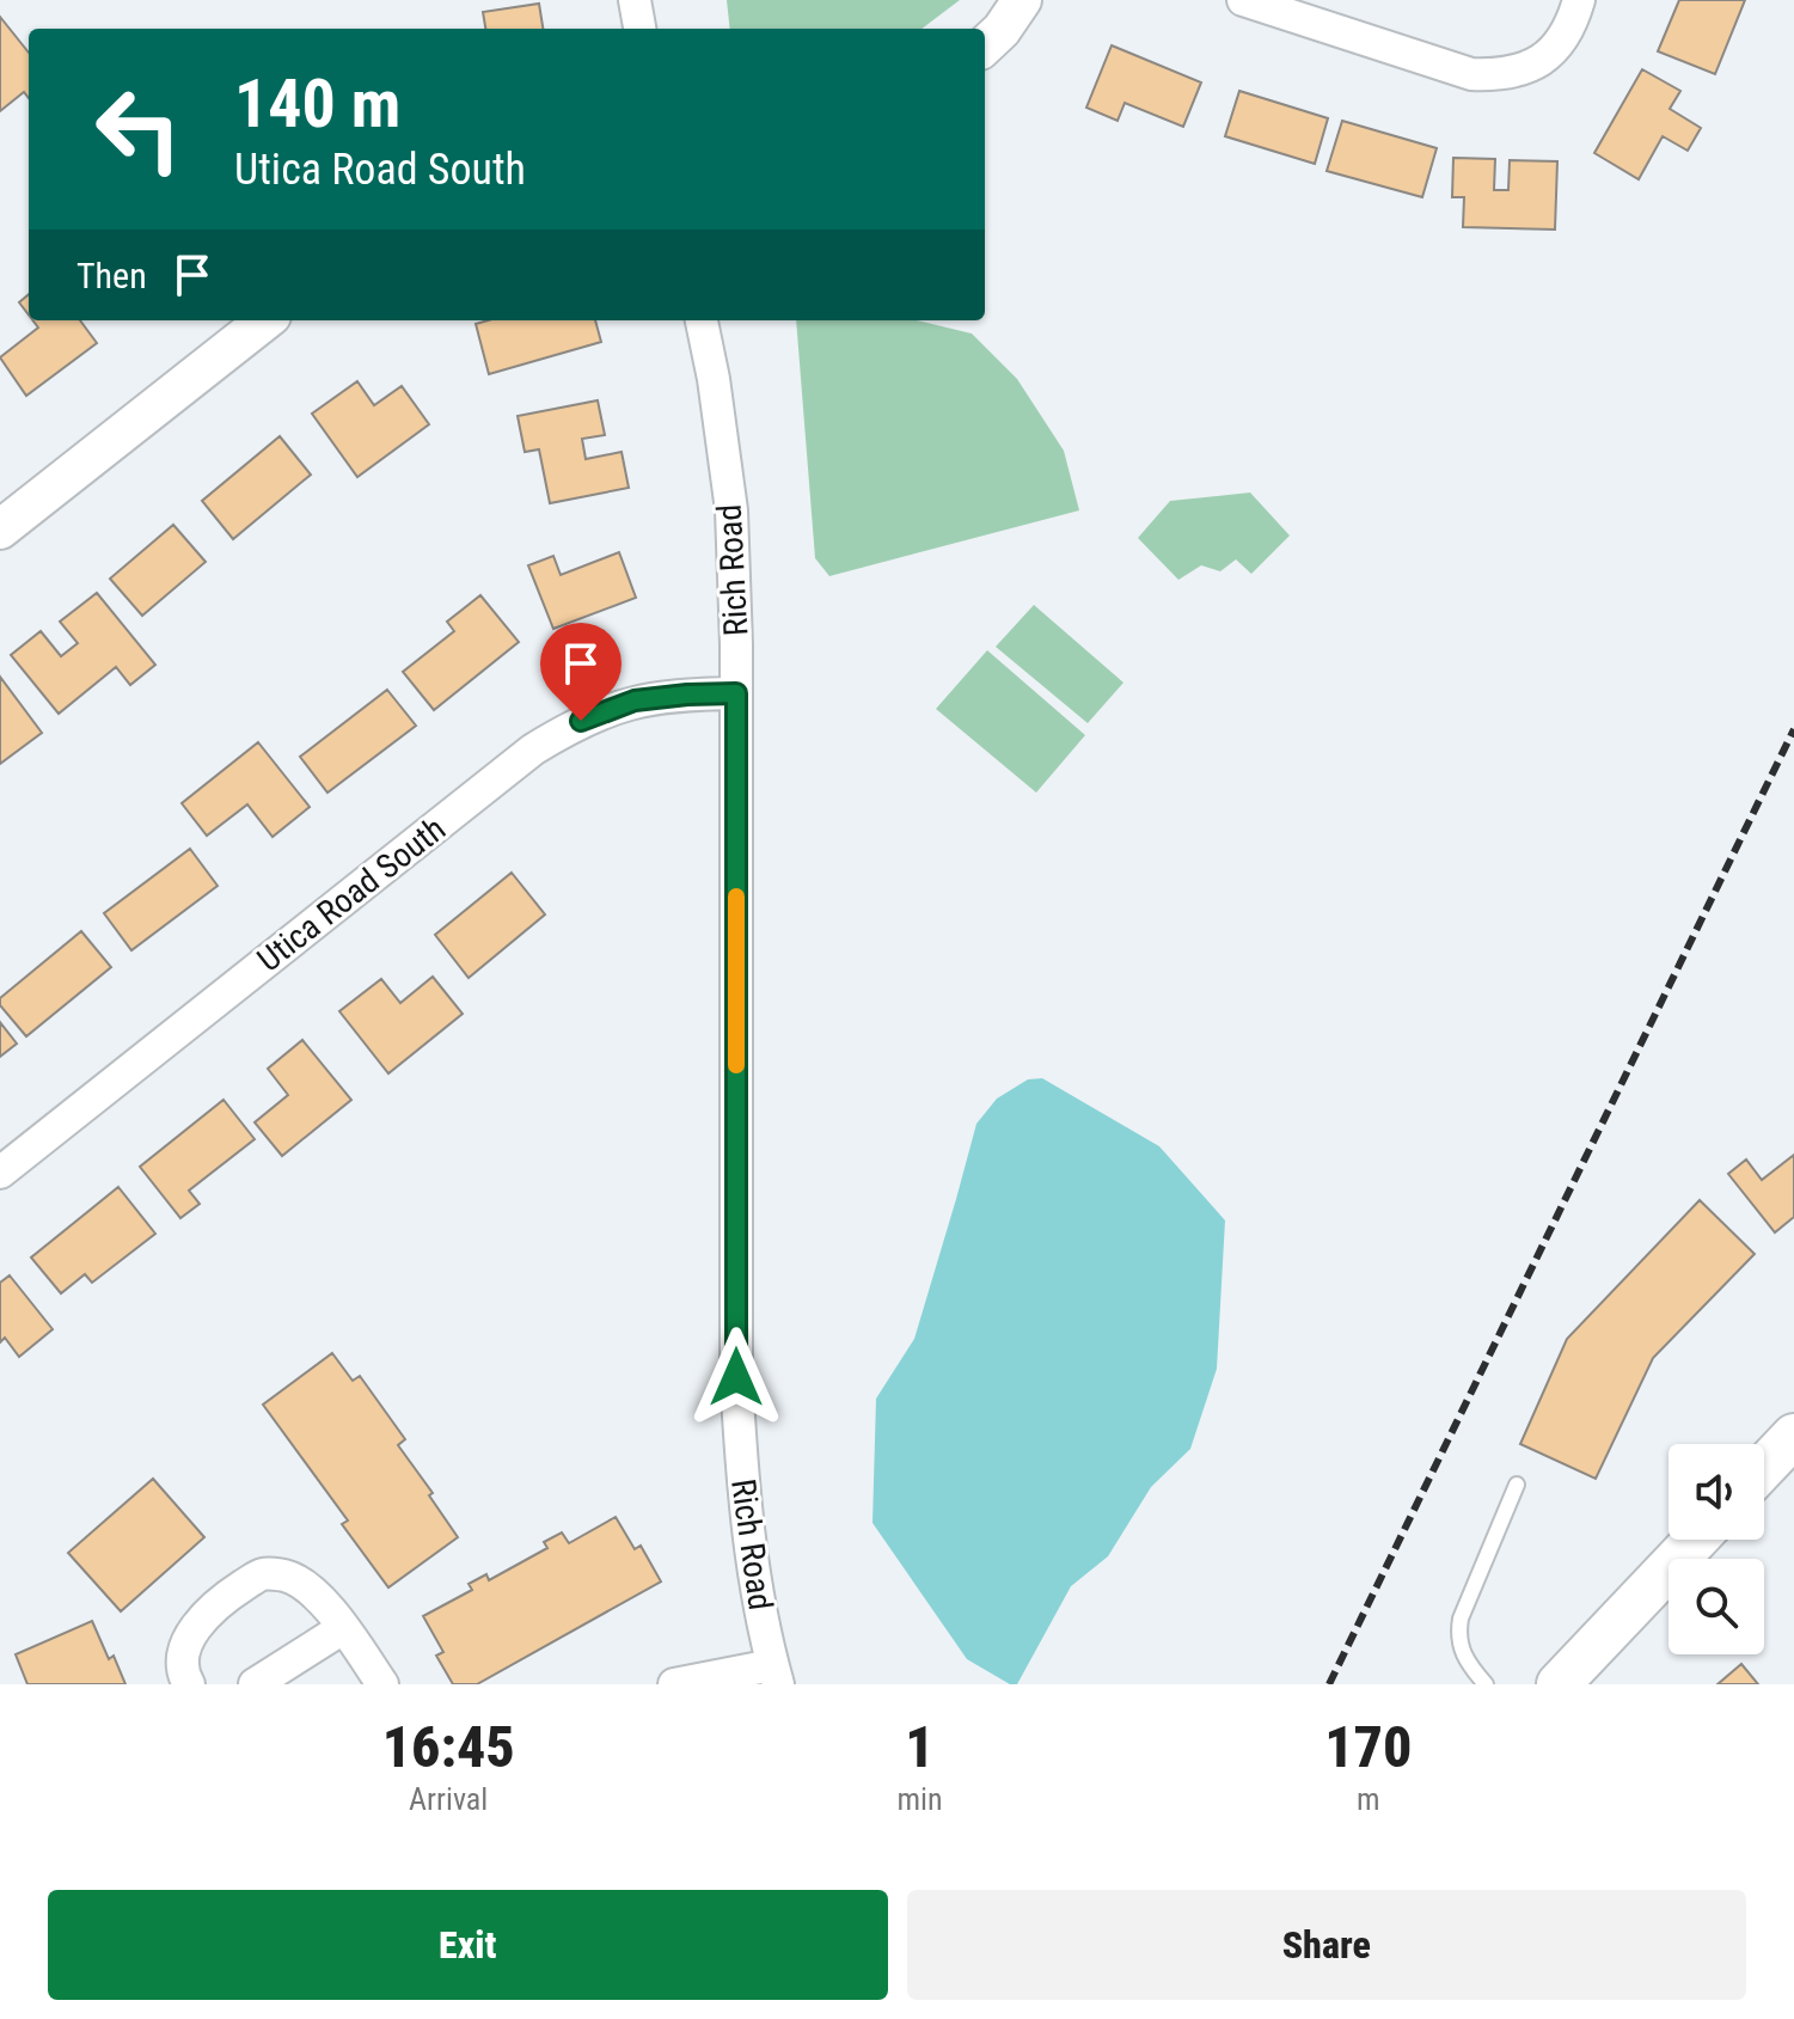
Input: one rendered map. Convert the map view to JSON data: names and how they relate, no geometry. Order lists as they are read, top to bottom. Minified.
{"streets":{"street":["Rich Road","Utica Road South"]},"crossings":[["Rich Road","Utica Road South"]],"page":{"turn":["140 m","Utica Road South"],"then":"Then","eta":["16:45","Arrival","1","min","170","m"],"buttons":["Exit","Share"]}}
